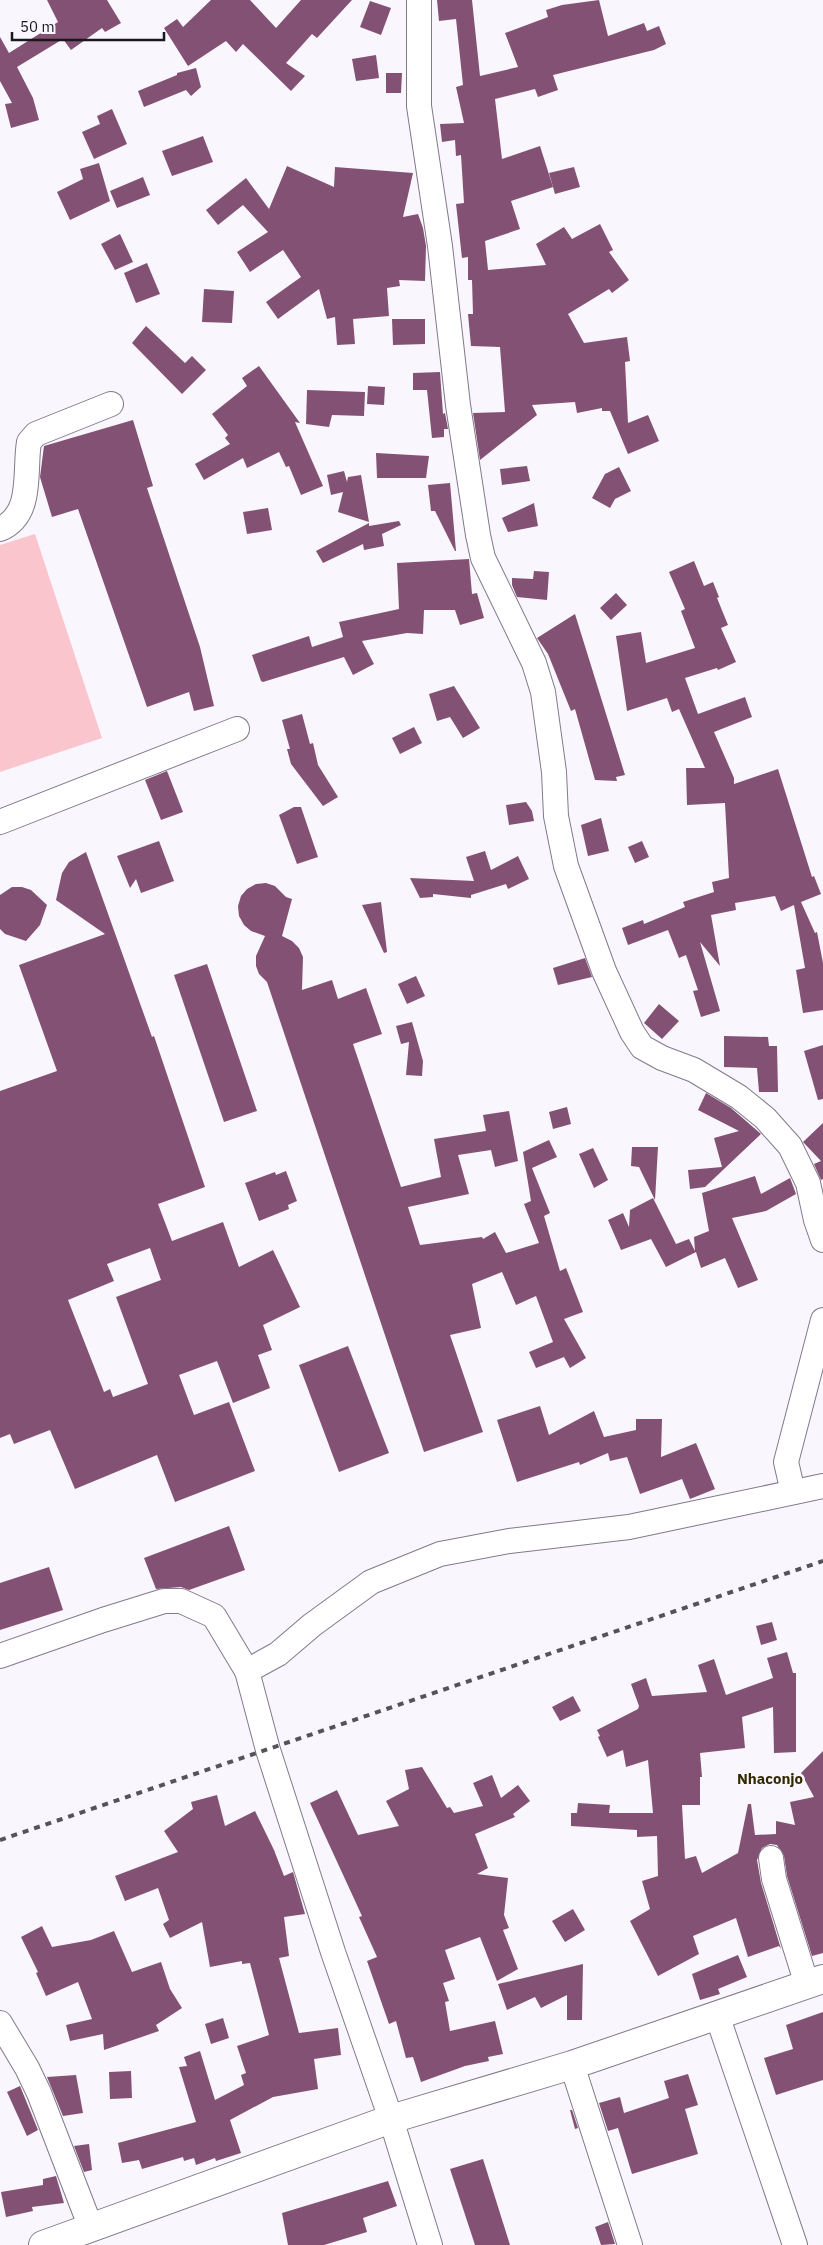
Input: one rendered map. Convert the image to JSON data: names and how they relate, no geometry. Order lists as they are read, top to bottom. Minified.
{"districts":["Nhaconjo"],"scale_bar":"50 m"}
